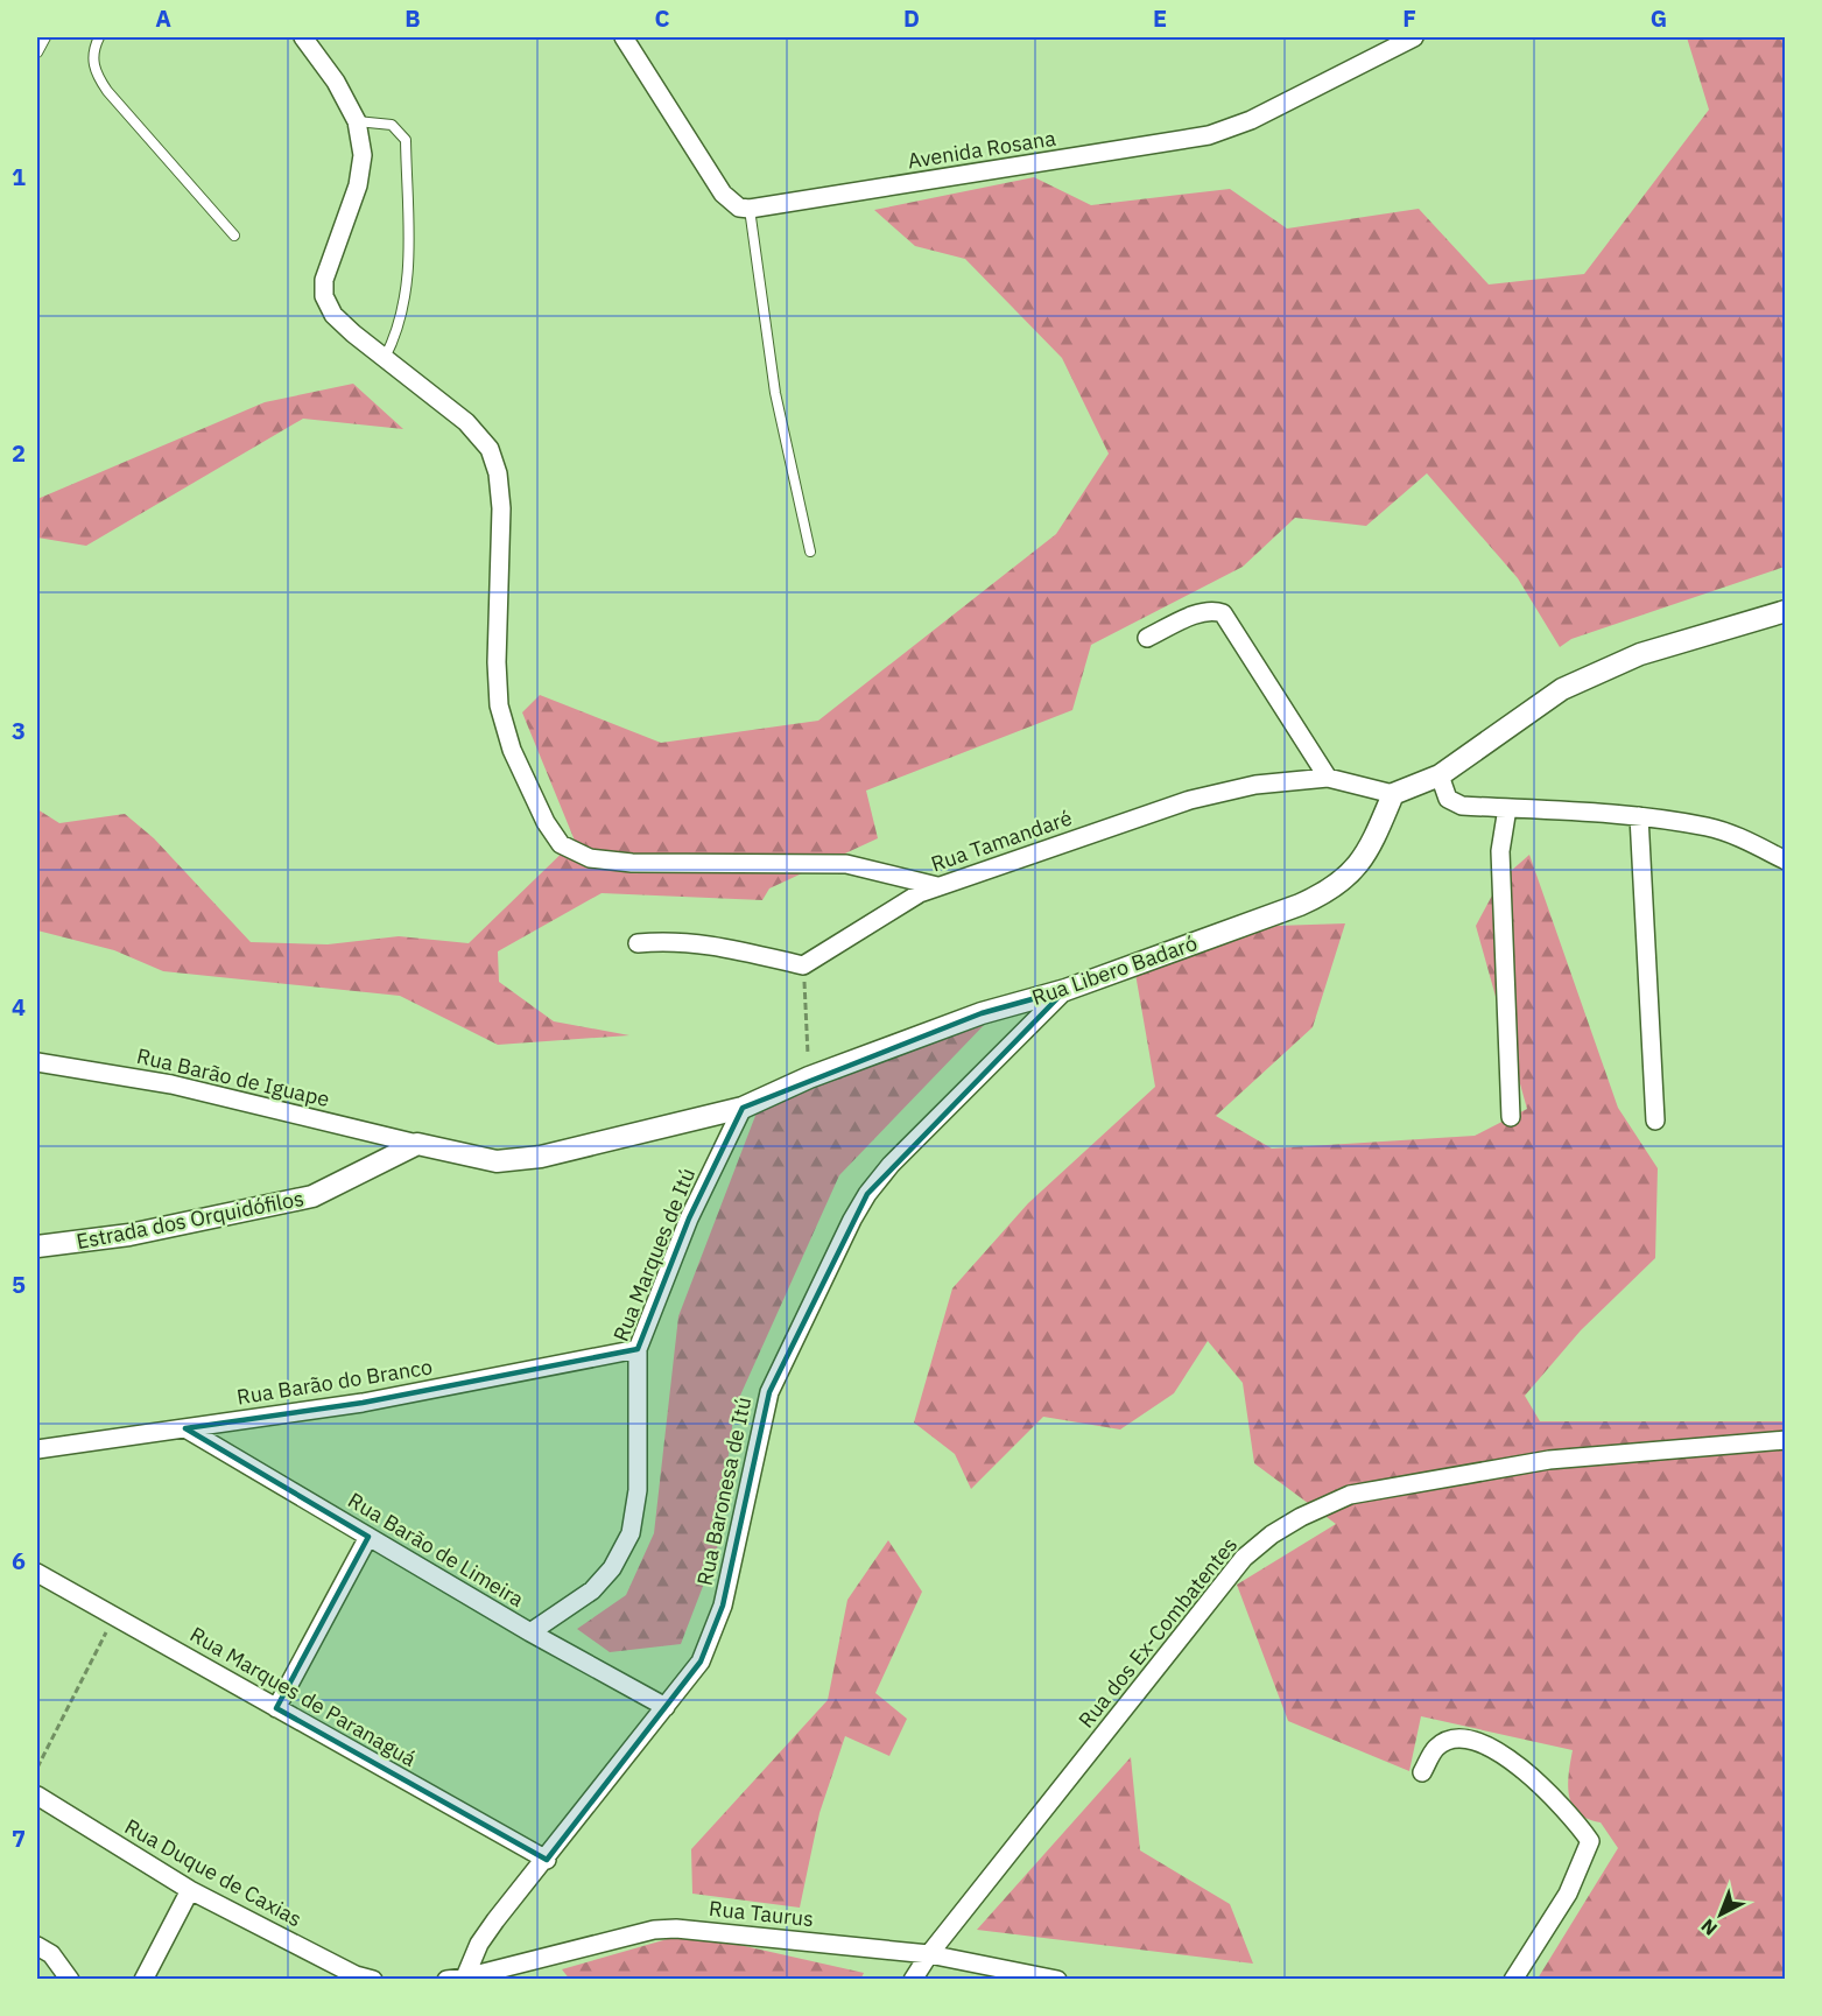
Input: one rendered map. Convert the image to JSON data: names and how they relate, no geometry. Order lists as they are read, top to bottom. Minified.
{"streets":{"street":["Avenida Rosana","Rua Tamandaré","Rua Libero Badaró","Rua Barão de Iguape","Estrada dos Orquidófilos","Rua Marques de Itú","Rua Barão do Branco","Rua Baronesa de Itú","Rua Barão de Limeira","Rua dos Ex-Combatentes","Rua Marques de Paranaguá","Rua Duque de Caxias","Rua Taurus"]},"crossings":[["Rua Tamandaré","Rua Libero Badaró"],["Rua Libero Badaró","Rua Marques de Itú"],["Rua Libero Badaró","Rua Baronesa de Itú"],["Rua Barão de Iguape","Estrada dos Orquidófilos"],["Rua Marques de Itú","Rua Barão do Branco"],["Rua Marques de Itú","Rua Barão de Limeira"],["Rua Barão do Branco","Rua Barão de Limeira"],["Rua Baronesa de Itú","Rua Barão de Limeira"],["Rua Baronesa de Itú","Rua Marques de Paranaguá"],["Rua Baronesa de Itú","Rua Taurus"],["Rua dos Ex-Combatentes","Rua Taurus"]],"north":"bottom left","grid":{"columns":["A","B","C","D","E","F","G"],"rows":["1","2","3","4","5","6","7"]}}
